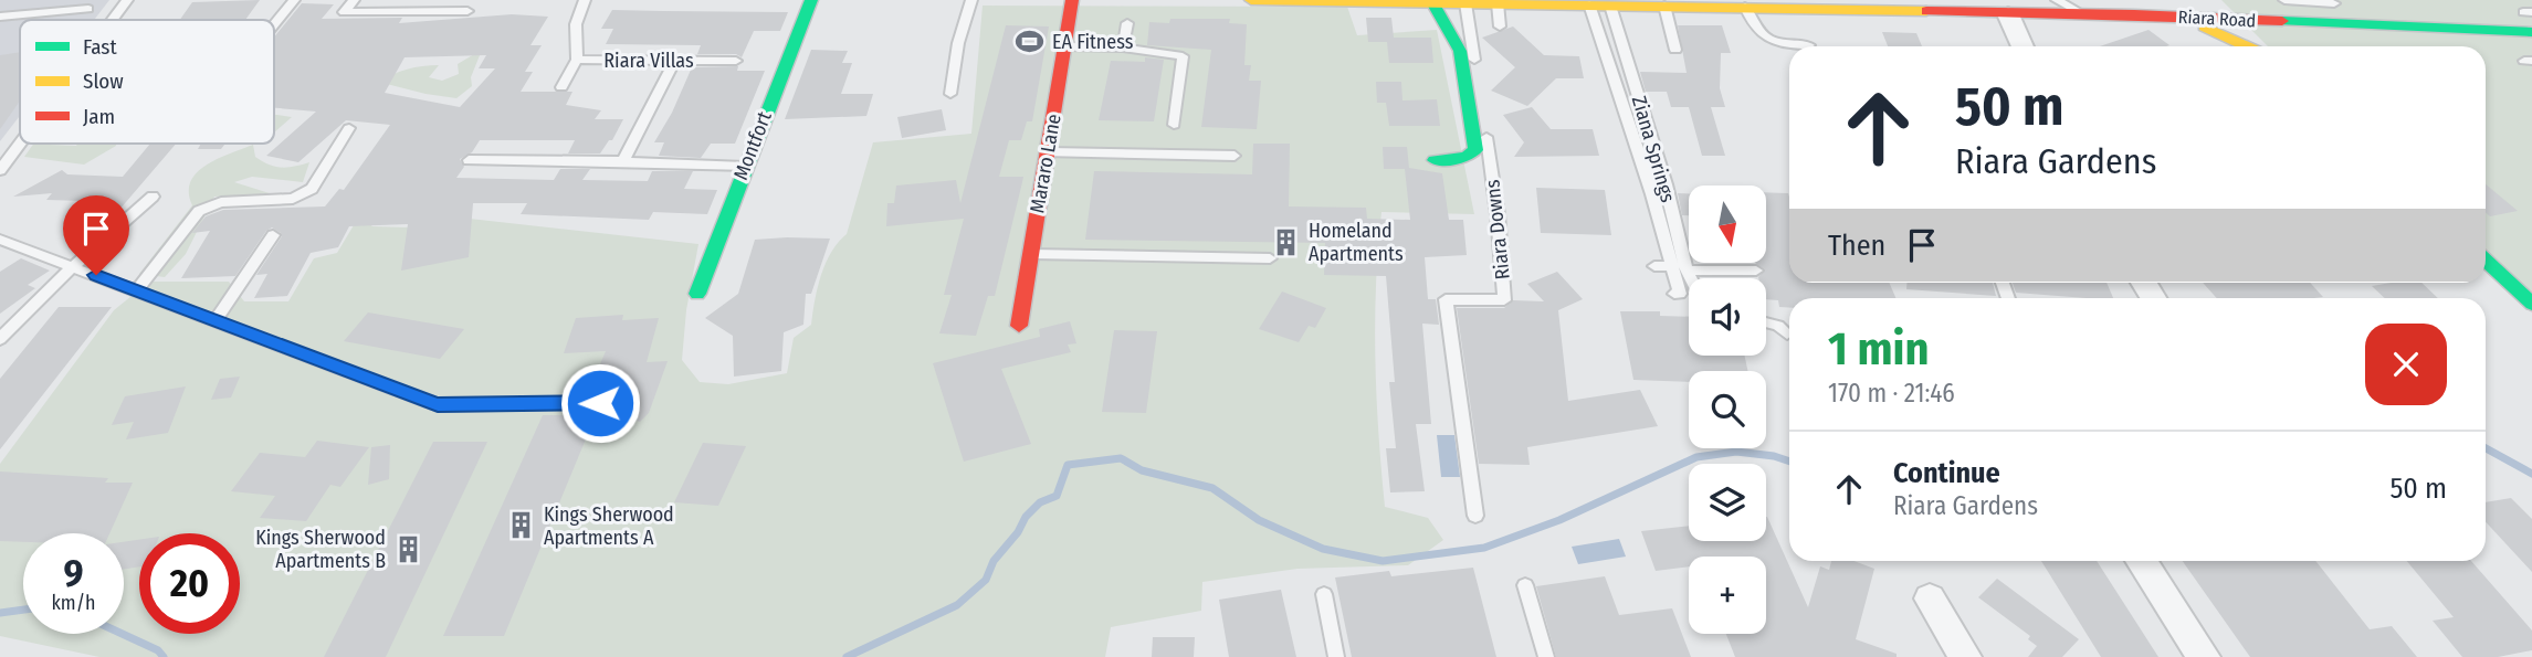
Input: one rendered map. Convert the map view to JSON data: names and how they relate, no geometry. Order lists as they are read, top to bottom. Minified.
{"streets":{"street":["Riara Road","Montfort","Mararo Lane"],"lane":["Riara Villas","Ziana Springs","Riara Downs"]},"crossings":[["Riara Road","Ziana Springs"],["Riara Road","Riara Downs"]],"places":{"sports":["EA Fitness"],"building":["Homeland Apartments","Kings Sherwood Apartments A","Kings Sherwood Apartments B"]},"legend":["Fast","Slow","Jam"],"north":"bottom","page":{"turn":["50 m","Riara Gardens"],"map_buttons":"+","then":"Then","heading":["1 min","170 m · 21:46"],"list":[{"name":"Continue","note":"Riara Gardens","value":"50 m"}],"speed":"9 km/h","limit":"20"}}
